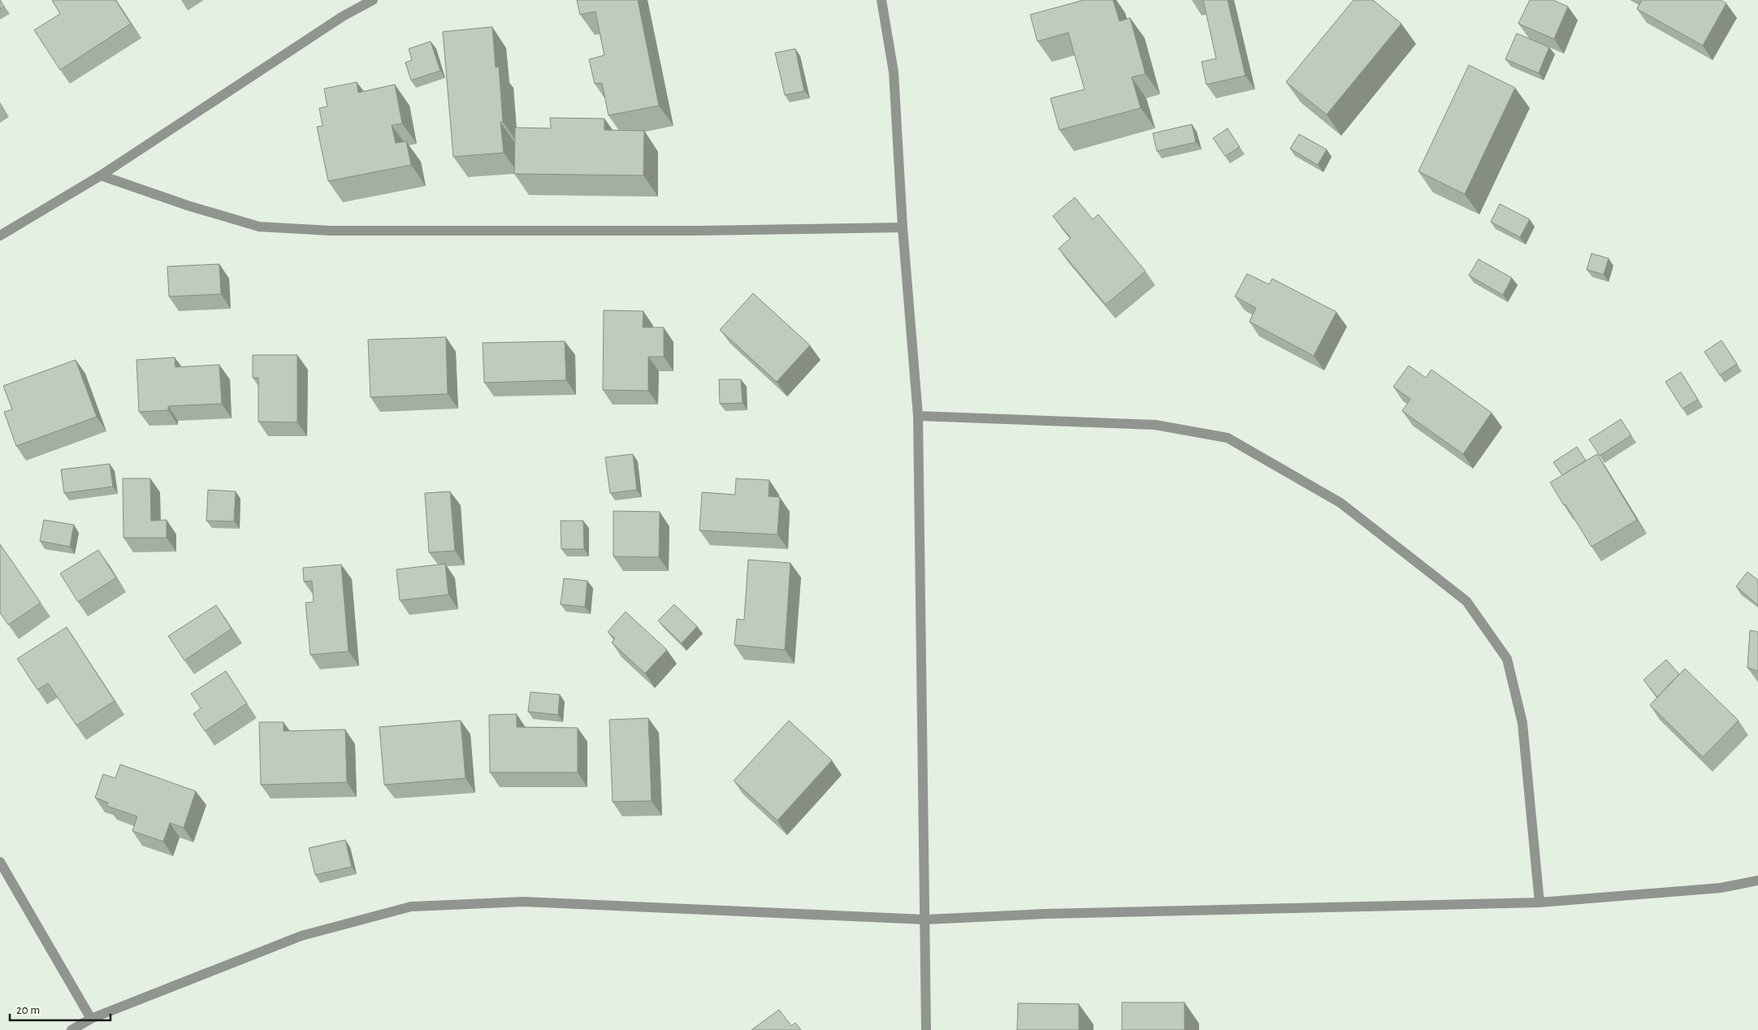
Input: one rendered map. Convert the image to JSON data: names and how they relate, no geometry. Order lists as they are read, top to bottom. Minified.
{"scale_bar":"20 m"}
